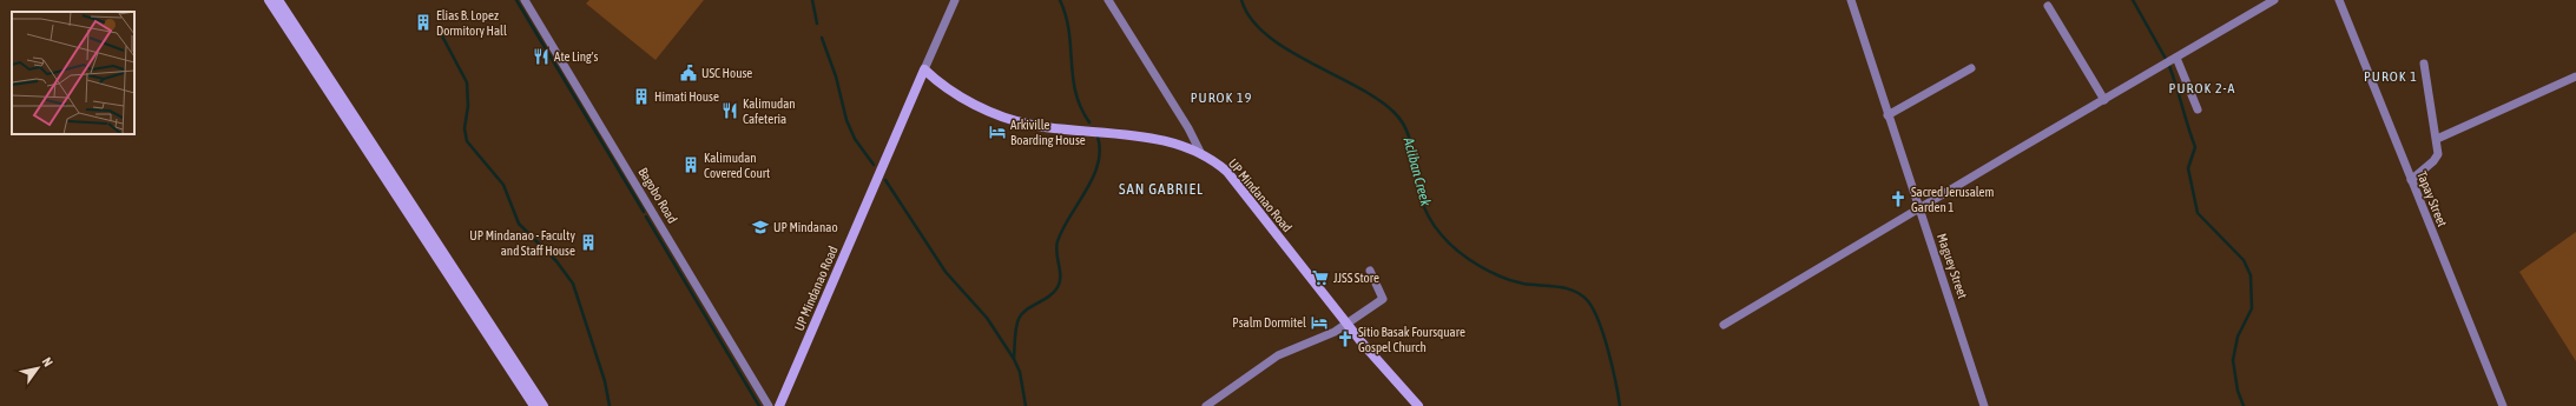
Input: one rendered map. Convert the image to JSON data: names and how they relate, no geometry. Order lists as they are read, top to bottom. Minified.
{"streets":{"street":["Bagobo Road","UP Mindanao Road","Tapay Street","Maguey Street"]},"districts":["PUROK 1","PUROK 2-A","PUROK 19","SAN GABRIEL"],"water":["Acliban Creek"],"places":{"building":["Elias B. Lopez Dormitory Hall","Himati House","Kalimudan Covered Court","UP Mindanao - Faculty and Staff House"],"restaurant":["Ate Ling's","Kalimudan Cafeteria"],"public building":["USC House"],"hotel":["Arkiville Boarding House","Psalm Dormitel"],"church":["Sacred Jerusalem Garden 1","Sitio Basak Foursquare Gospel Church"],"school or university":["UP Mindanao"],"supermarket":["JJSS Store"]},"north":"top right"}
